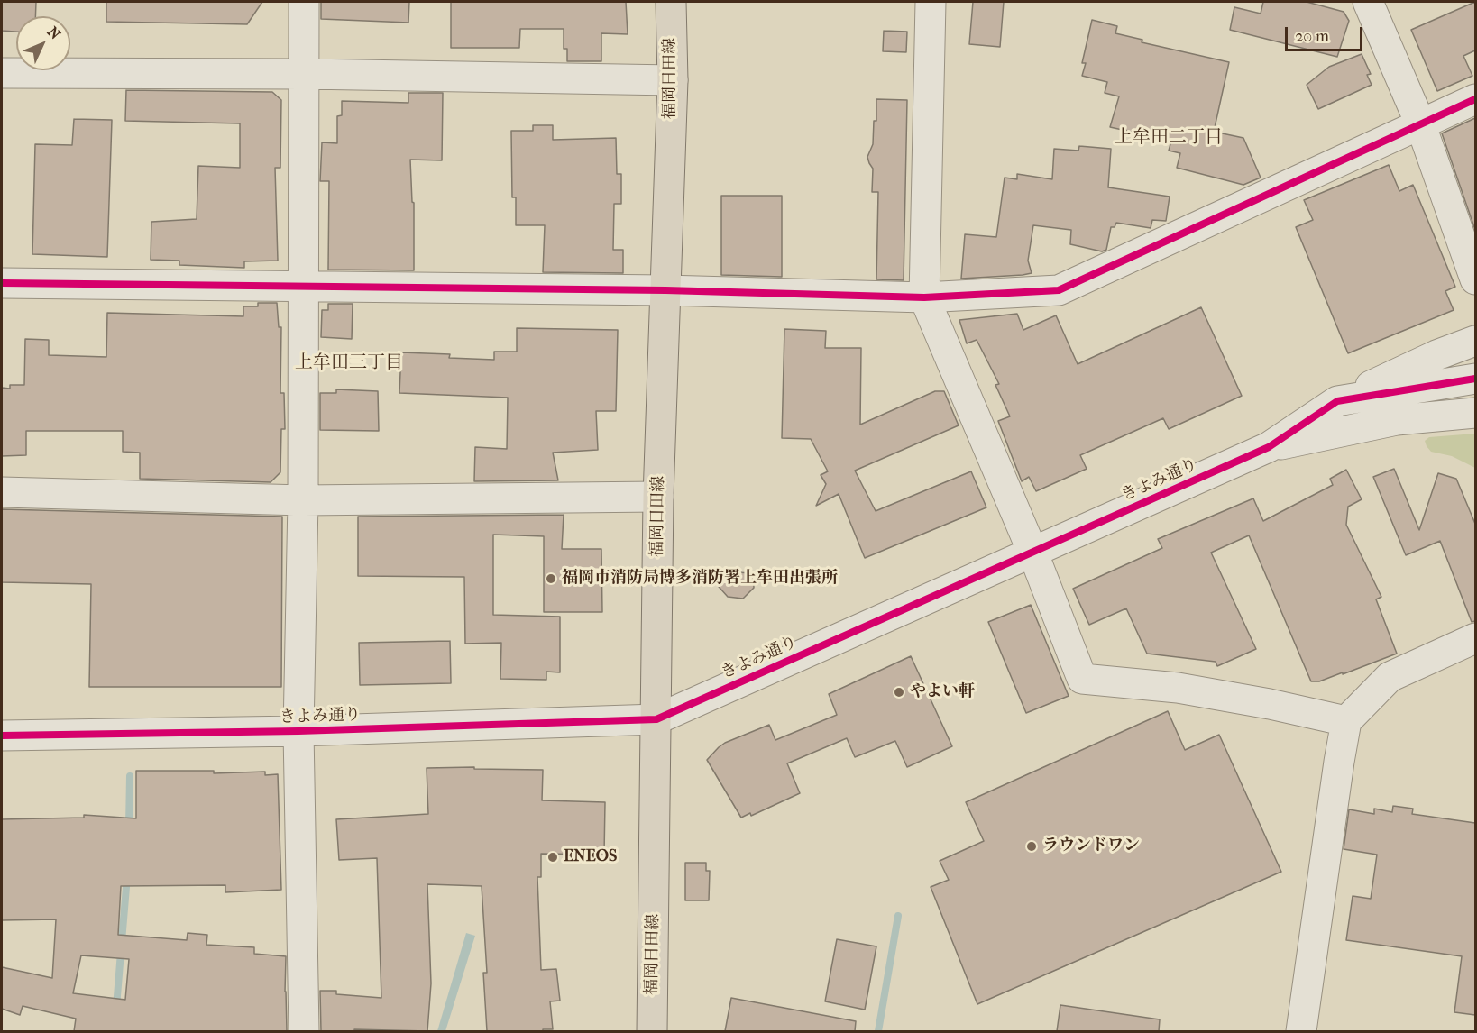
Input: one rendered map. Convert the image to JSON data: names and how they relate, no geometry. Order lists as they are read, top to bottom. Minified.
{"streets":{"main road":["福岡日田線"],"street":["きよみ通り"]},"crossings":[["福岡日田線","きよみ通り"]],"districts":["上牟田二丁目","上牟田三丁目"],"places":["福岡市消防局博多消防署上牟田出張所","やよい軒","ラウンドワン","ENEOS"],"scale_bar":"20 m","north":"top right"}
